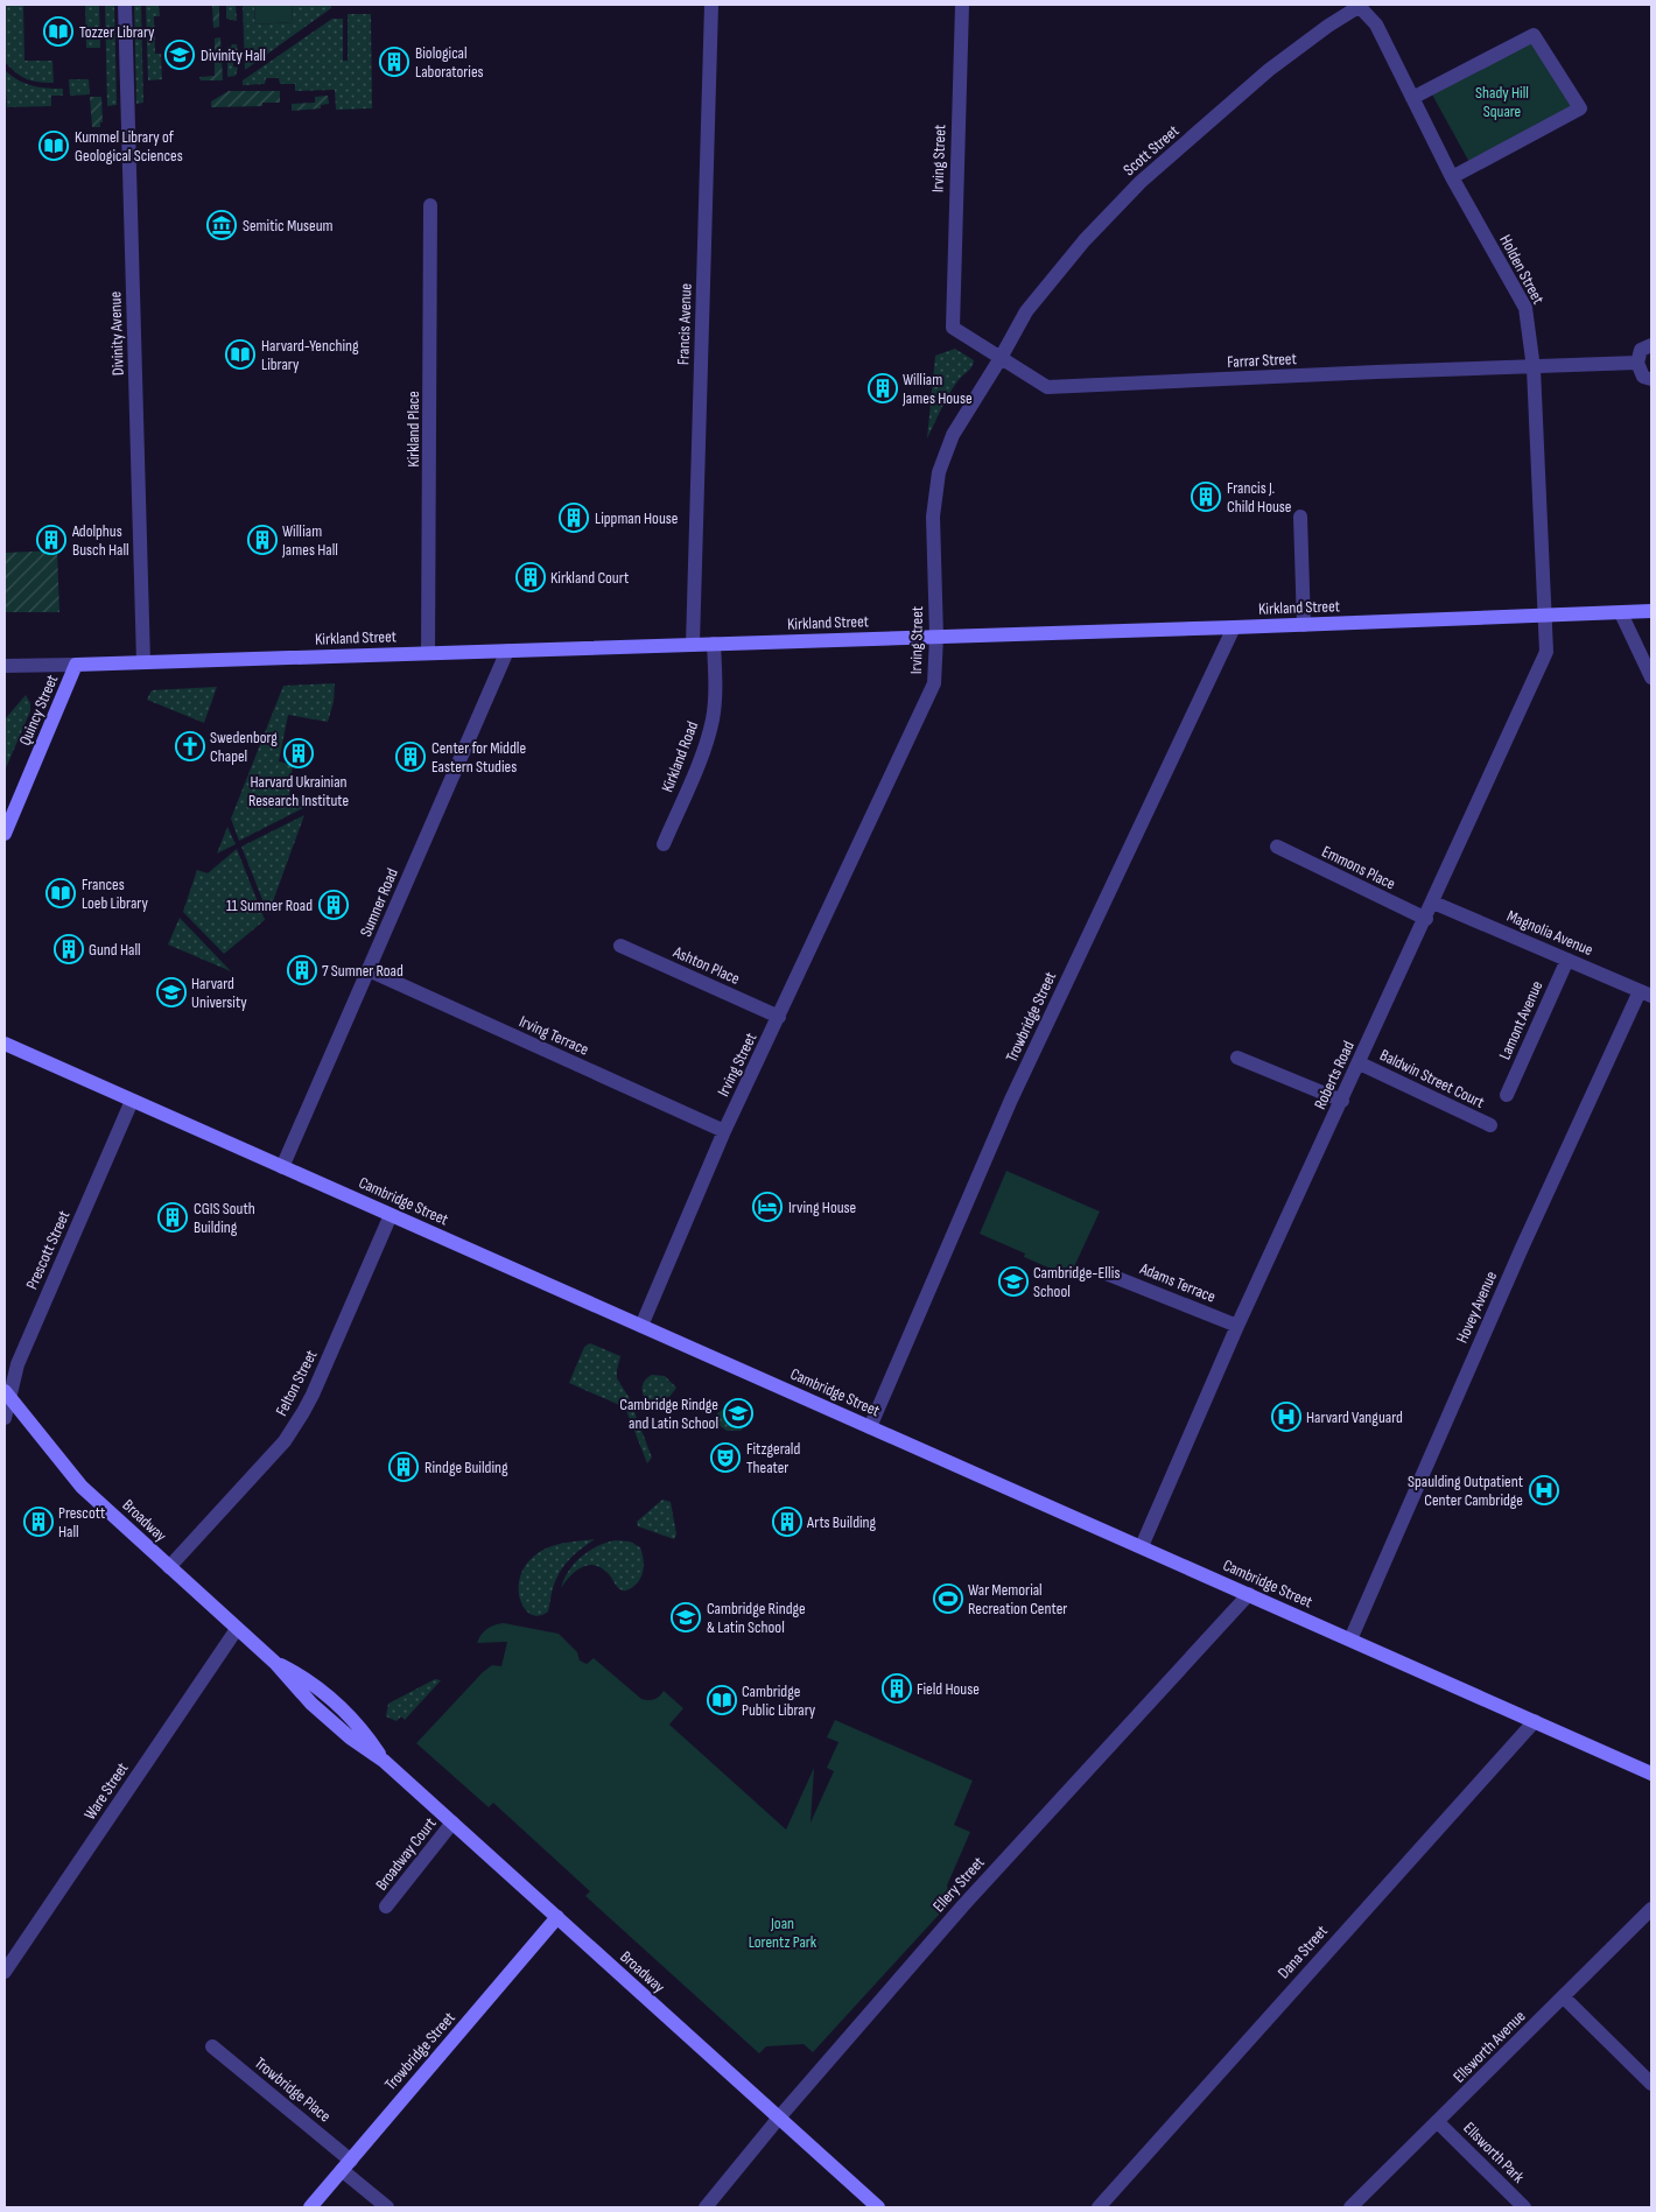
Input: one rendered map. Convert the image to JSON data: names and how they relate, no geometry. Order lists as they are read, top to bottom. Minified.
{"streets":{"main road":["Kirkland Street","Quincy Street","Trowbridge Street","Cambridge Street","Broadway"],"street":["Scott Street","Irving Street","Holden Street","Francis Avenue","Divinity Avenue","Farrar Street","Kirkland Place","Kirkland Road","Emmons Place","Sumner Road","Magnolia Avenue","Ashton Place","Lamont Avenue","Irving Terrace","Roberts Road","Baldwin Street Court","Prescott Street","Adams Terrace","Hovey Avenue","Felton Street","Ware Street","Broadway Court","Ellery Street","Dana Street","Ellsworth Avenue","Trowbridge Place","Ellsworth Park"]},"crossings":[["Scott Street","Irving Street"],["Scott Street","Holden Street"],["Scott Street","Farrar Street"],["Irving Street","Farrar Street"],["Irving Street","Kirkland Street"],["Irving Street","Ashton Place"],["Irving Street","Irving Terrace"],["Irving Street","Cambridge Street"],["Holden Street","Farrar Street"],["Holden Street","Kirkland Street"],["Holden Street","Roberts Road"],["Francis Avenue","Kirkland Street"],["Divinity Avenue","Kirkland Street"],["Kirkland Place","Kirkland Street"],["Kirkland Street","Quincy Street"],["Kirkland Street","Kirkland Road"],["Kirkland Street","Sumner Road"],["Kirkland Street","Trowbridge Street"],["Kirkland Street","Roberts Road"],["Emmons Place","Roberts Road"],["Sumner Road","Irving Terrace"],["Sumner Road","Cambridge Street"],["Magnolia Avenue","Lamont Avenue"],["Magnolia Avenue","Roberts Road"],["Magnolia Avenue","Hovey Avenue"],["Trowbridge Street","Cambridge Street"],["Trowbridge Street","Broadway"],["Trowbridge Street","Trowbridge Place"],["Roberts Road","Baldwin Street Court"],["Roberts Road","Cambridge Street"],["Roberts Road","Adams Terrace"],["Cambridge Street","Prescott Street"],["Cambridge Street","Hovey Avenue"],["Cambridge Street","Felton Street"],["Cambridge Street","Ellery Street"],["Cambridge Street","Dana Street"],["Prescott Street","Broadway"],["Felton Street","Broadway"],["Broadway","Ware Street"],["Broadway","Broadway Court"],["Broadway","Ellery Street"],["Ellsworth Avenue","Ellsworth Park"]],"parks":["Shady Hill Square","Joan Lorentz Park"],"places":{"library":["Tozzer Library","Kummel Library of Geological Sciences","Harvard-Yenching Library","Frances Loeb Library","Cambridge Public Library"],"school or university":["Divinity Hall","Harvard University","Cambridge-Ellis School","Cambridge Rindge and Latin School","Cambridge Rindge & Latin School"],"building":["Biological Laboratories","William James House","Francis J. Child House","Lippman House","Adolphus Busch Hall","William James Hall","Kirkland Court","Harvard Ukrainian Research Institute","Center for Middle Eastern Studies","11 Sumner Road","Gund Hall","7 Sumner Road","CGIS South Building","Rindge Building","Prescott Hall","Arts Building","Field House"],"museum":["Semitic Museum"],"church":["Swedenborg Chapel"],"hotel":["Irving House"],"hospital":["Harvard Vanguard","Spaulding Outpatient Center Cambridge"],"theatre":["Fitzgerald Theater"],"sports":["War Memorial Recreation Center"]}}
